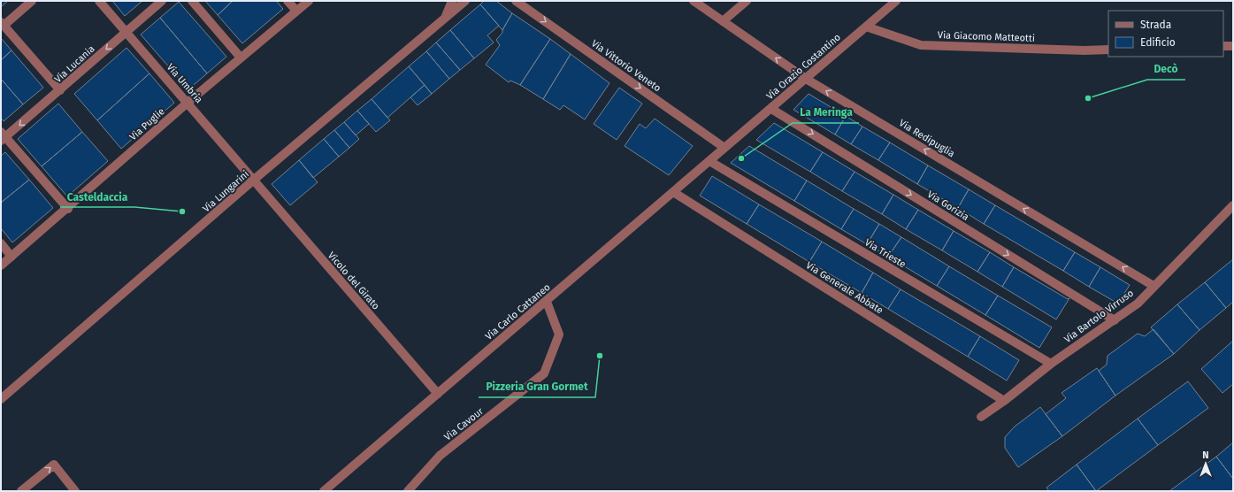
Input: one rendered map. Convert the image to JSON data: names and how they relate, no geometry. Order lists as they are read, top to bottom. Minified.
{"streets":{"street":["Via Giacomo Matteotti","Via Lucania","Via Vittorio Veneto","Via Orazio Costantino","Via Umbria","Via Puglie","Via Redipuglia","Via Lungarini","Via Gorizia","Via Trieste","Vicolo del Girato","Via Generale Abbate","Via Carlo Cattaneo","Via Bartolo Virruso","Via Cavour"]},"crossings":[["Via Giacomo Matteotti","Via Orazio Costantino"],["Via Lucania","Via Umbria"],["Via Vittorio Veneto","Via Orazio Costantino"],["Via Vittorio Veneto","Via Carlo Cattaneo"],["Via Orazio Costantino","Via Redipuglia"],["Via Orazio Costantino","Via Gorizia"],["Via Orazio Costantino","Via Carlo Cattaneo"],["Via Umbria","Via Puglie"],["Via Umbria","Via Lungarini"],["Via Umbria","Vicolo del Girato"],["Via Redipuglia","Via Bartolo Virruso"],["Via Lungarini","Vicolo del Girato"],["Via Gorizia","Via Bartolo Virruso"],["Via Trieste","Via Carlo Cattaneo"],["Via Trieste","Via Bartolo Virruso"],["Vicolo del Girato","Via Carlo Cattaneo"],["Via Generale Abbate","Via Carlo Cattaneo"],["Via Generale Abbate","Via Bartolo Virruso"],["Via Carlo Cattaneo","Via Cavour"]],"one_way":["Via Lucania","Via Vittorio Veneto","Via Redipuglia","Via Gorizia"],"places":["Decò","La Meringa","Casteldaccia","Pizzeria Gran Gormet"],"legend":["Strada","Edificio"],"north":"top"}
